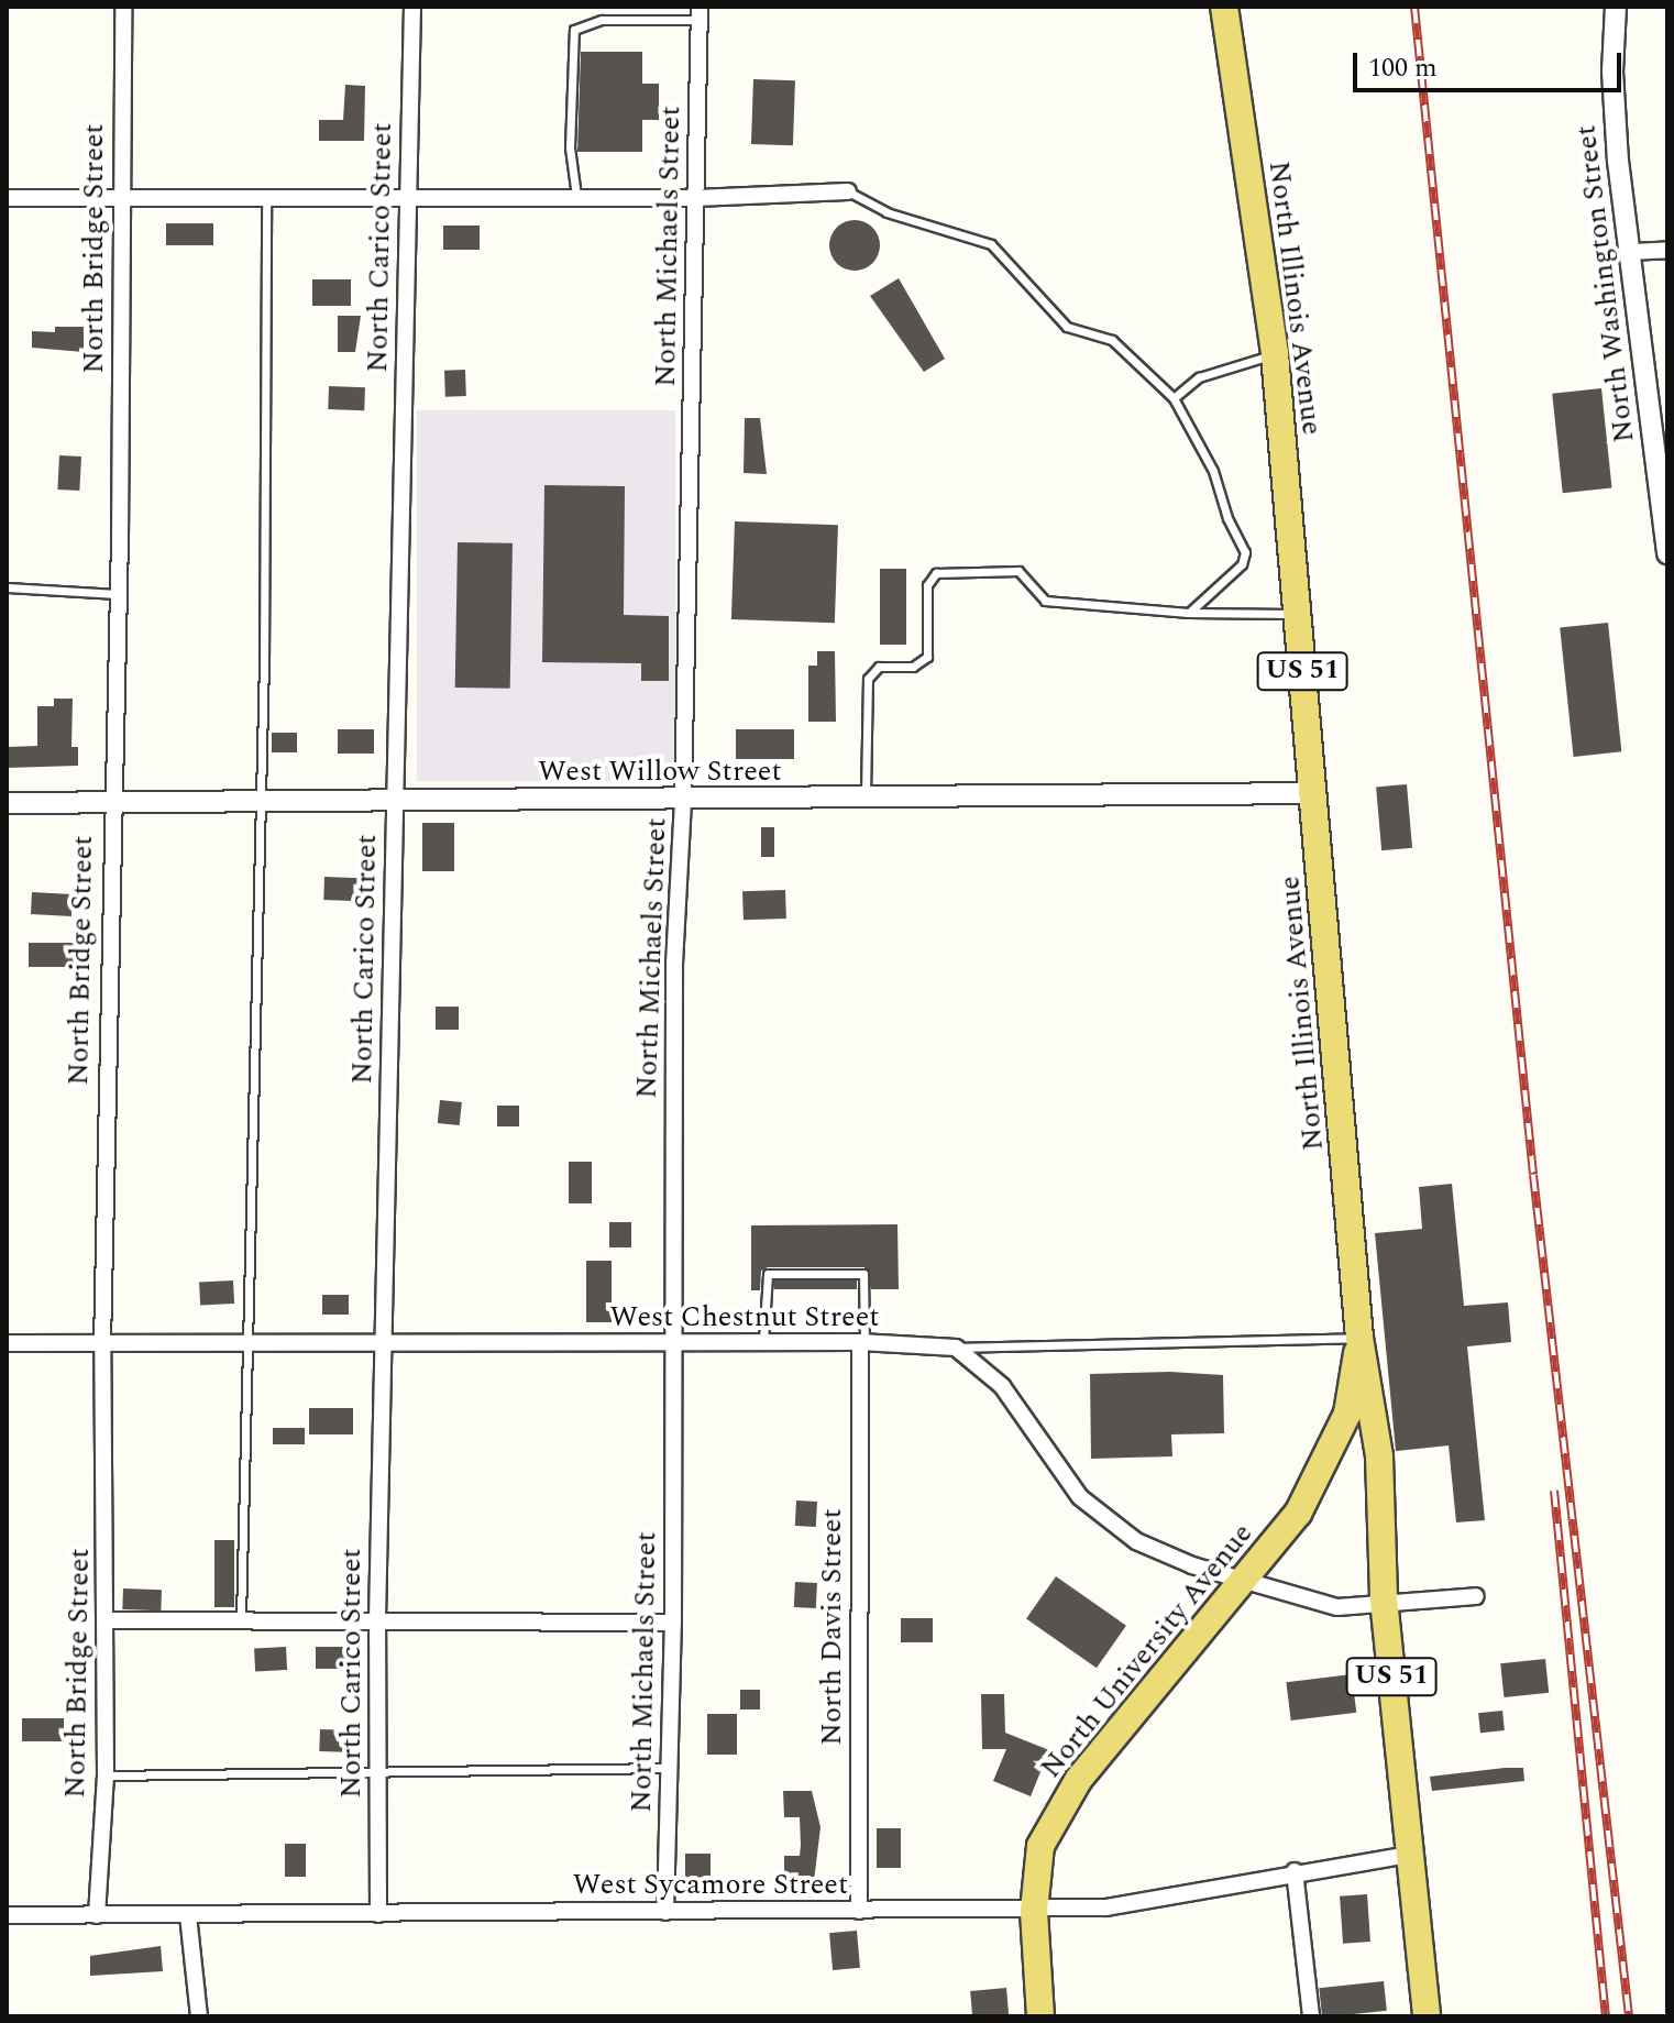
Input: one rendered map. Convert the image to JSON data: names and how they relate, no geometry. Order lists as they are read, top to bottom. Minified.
{"streets":{"main road":["North Illinois Avenue","US 51","North University Avenue"],"street":["North Michaels Street","North Carico Street","North Bridge Street","North Washington Street","West Willow Street","West Chestnut Street","North Davis Street","West Sycamore Street"]},"crossings":[["North Michaels Street","West Willow Street"],["North Michaels Street","West Chestnut Street"],["North Michaels Street","West Sycamore Street"],["North Carico Street","West Willow Street"],["North Carico Street","West Chestnut Street"],["North Carico Street","West Sycamore Street"],["North Bridge Street","West Willow Street"],["North Bridge Street","West Chestnut Street"],["North Bridge Street","West Sycamore Street"],["North Illinois Avenue","West Willow Street"],["North Illinois Avenue","North University Avenue"],["North Illinois Avenue","West Sycamore Street"],["West Chestnut Street","North Davis Street"],["North Davis Street","West Sycamore Street"],["North University Avenue","West Sycamore Street"]],"scale_bar":"100 m"}
